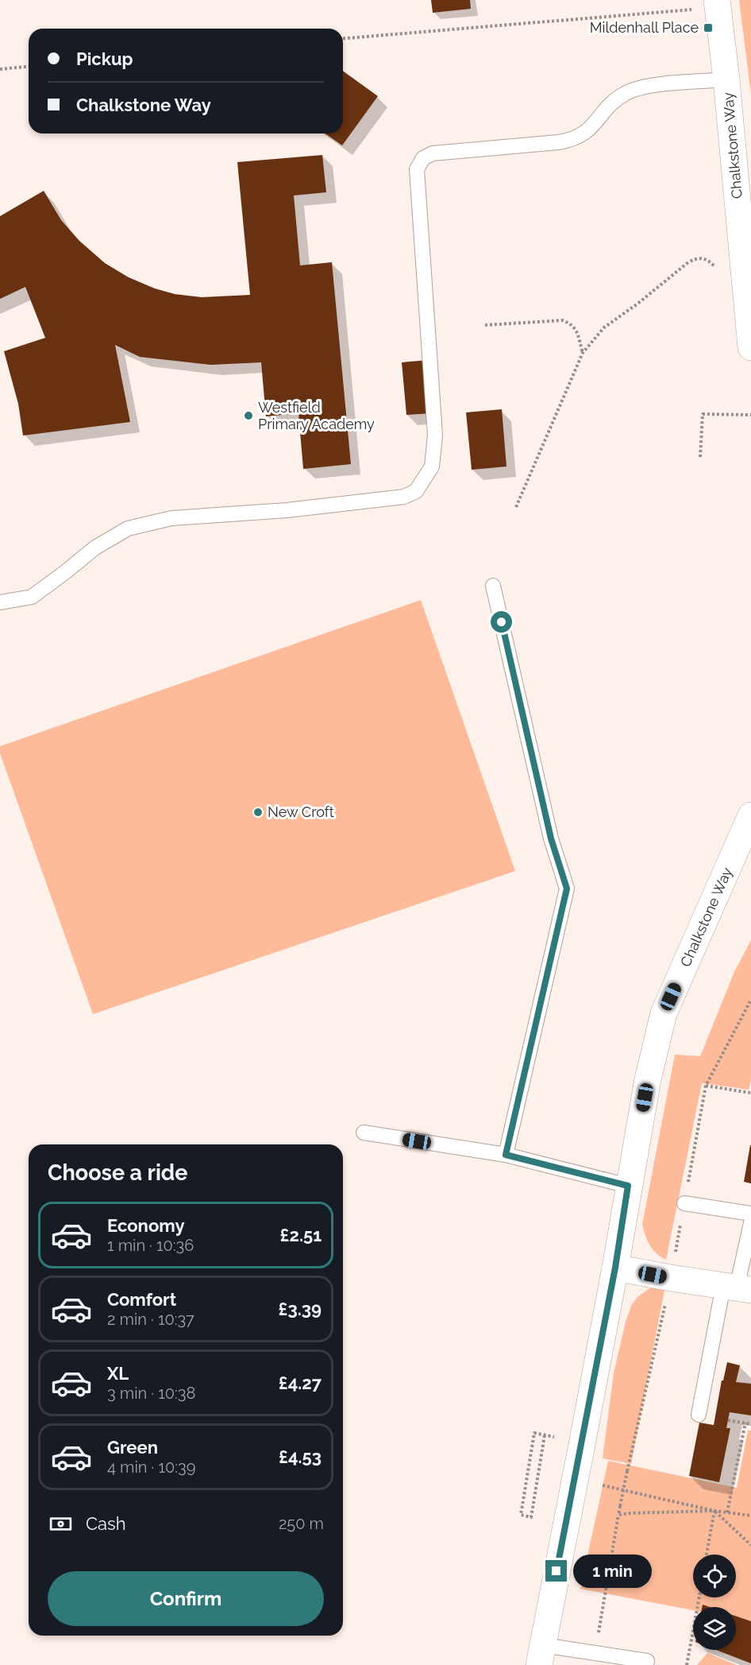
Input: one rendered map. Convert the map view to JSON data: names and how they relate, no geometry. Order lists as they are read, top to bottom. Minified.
{"streets":{"street":["Chalkstone Way"]},"places":{"transit":["Mildenhall Place"],"other":["Westfield Primary Academy","New Croft"]},"page":{"banner":["Pickup","Chalkstone Way"],"heading":"Choose a ride","list":[{"name":"Economy","note":"1 min · 10:36","value":"£2.51"},{"name":"Comfort","note":"2 min · 10:37","value":"£3.39"},{"name":"XL","note":"3 min · 10:38","value":"£4.27"},{"name":"Green","note":"4 min · 10:39","value":"£4.53"}],"pay":["Cash","250 m"],"bubble":"1 min","buttons":"Confirm"}}
